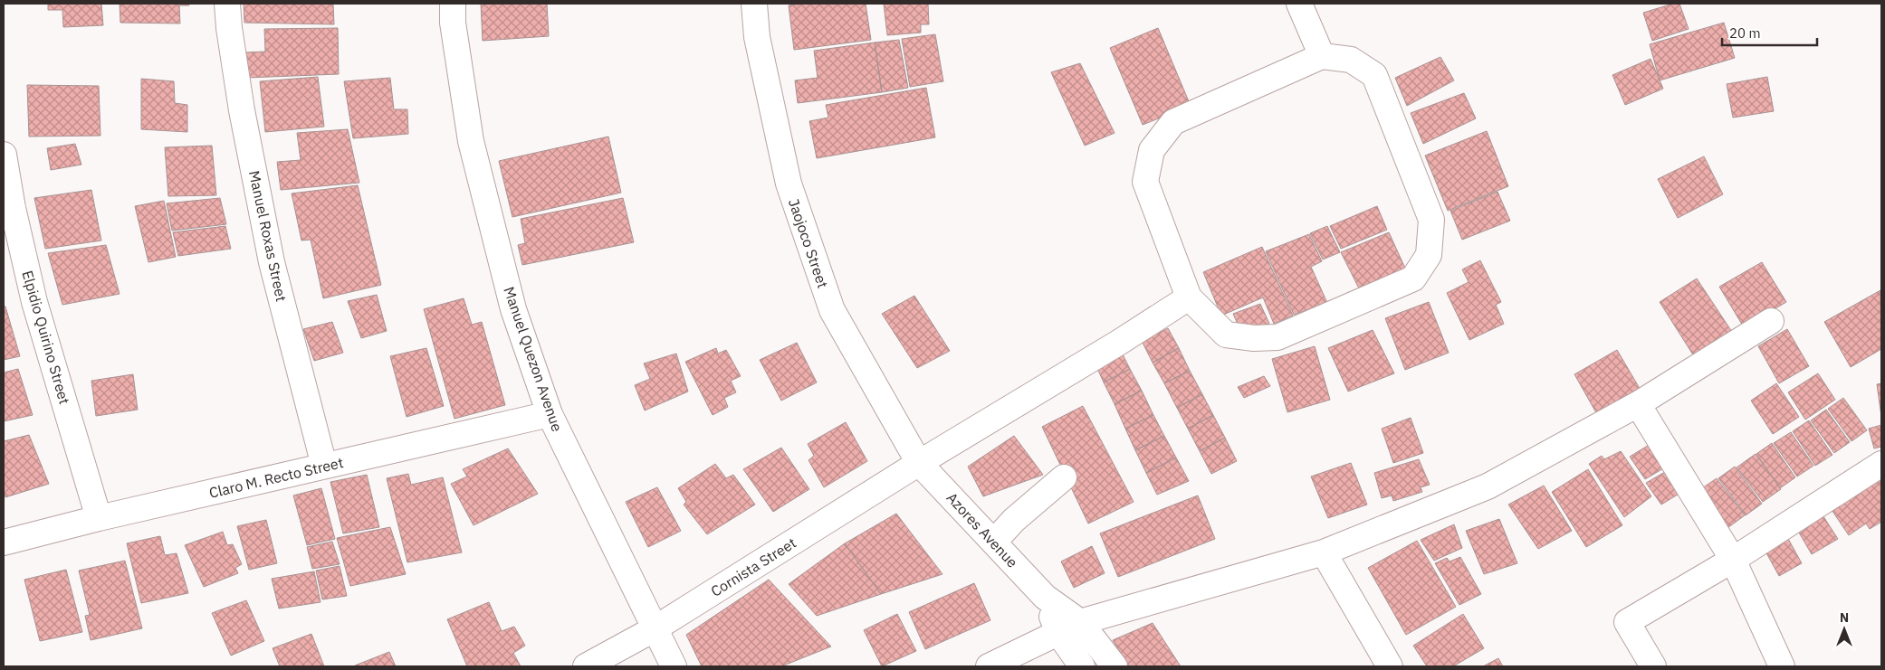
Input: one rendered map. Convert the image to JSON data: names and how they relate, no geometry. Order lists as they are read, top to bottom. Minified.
{"streets":{"street":["Manuel Roxas Street","Jaojoco Street","Elpidio Quirino Street","Manuel Quezon Avenue","Claro M. Recto Street","Azores Avenue","Cornista Street"]},"crossings":[["Manuel Roxas Street","Claro M. Recto Street"],["Jaojoco Street","Azores Avenue"],["Jaojoco Street","Cornista Street"],["Elpidio Quirino Street","Claro M. Recto Street"],["Manuel Quezon Avenue","Claro M. Recto Street"],["Manuel Quezon Avenue","Cornista Street"],["Azores Avenue","Cornista Street"]],"scale_bar":"20 m","north":"top"}
